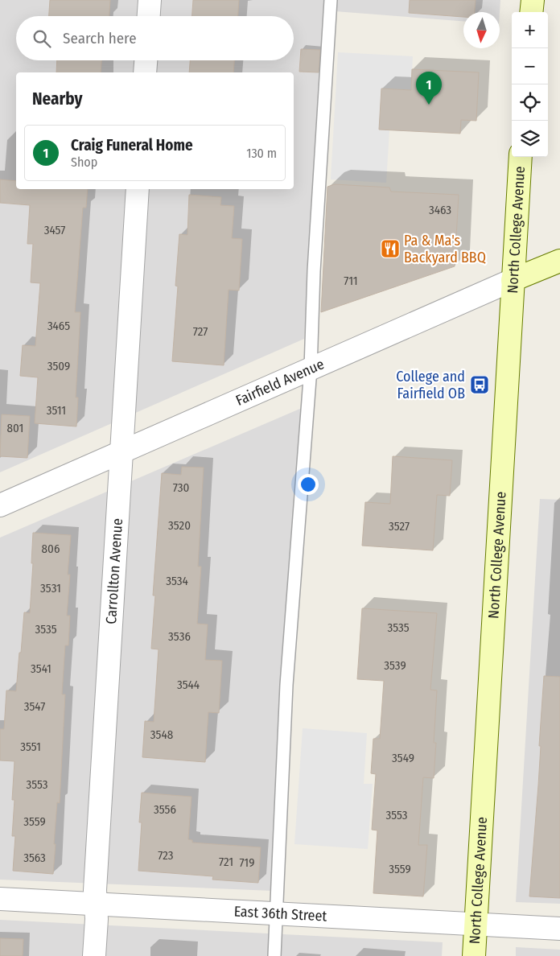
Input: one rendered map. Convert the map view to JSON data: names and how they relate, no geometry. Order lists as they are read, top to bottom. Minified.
{"streets":{"main road":["North College Avenue","Fairfield Avenue"],"street":["Carrollton Avenue","East 36th Street"]},"crossings":[["North College Avenue","Fairfield Avenue"],["North College Avenue","East 36th Street"],["Fairfield Avenue","Carrollton Avenue"],["Carrollton Avenue","East 36th Street"]],"places":{"restaurant":["Pa & Ma's Backyard BBQ"],"bus stop":["College and Fairfield OB"]},"house_numbers":["3463","3457","711","3465","727","3509","3511","801","730","3520","3527","806","3534","3531","3535","3535","3536","3539","3541","3544","3547","3548","3551","3549","3553","3556","3553","3559","723","3563","721","719","3559"],"north":"bottom","page":{"map_buttons":["+","−"],"search":"Search here","pins":"1","heading":"Nearby","list":[{"mark":"1","name":"Craig Funeral Home","note":"Shop","value":"130 m"}]}}
